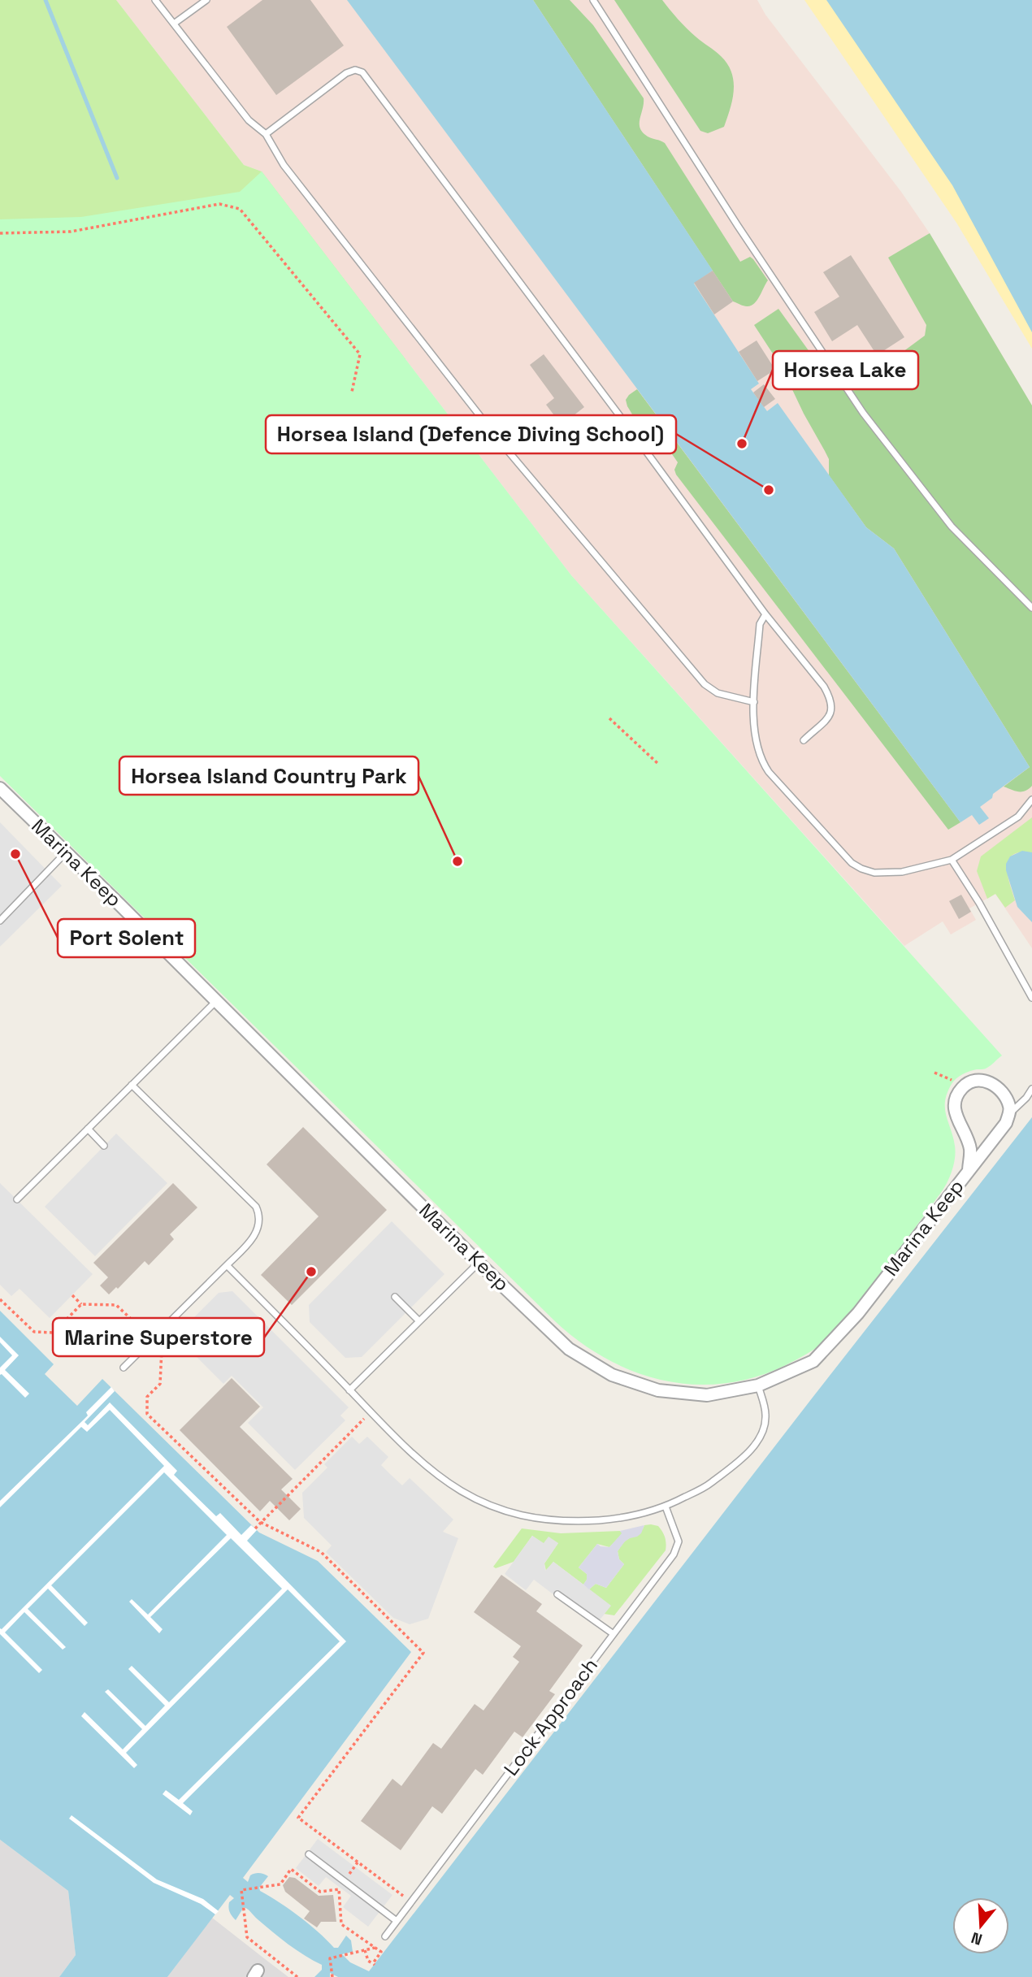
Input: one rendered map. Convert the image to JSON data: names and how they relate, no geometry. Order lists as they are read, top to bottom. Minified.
{"streets":{"street":["Marina Keep"],"lane":["Lock Approach"]},"places":["Horsea Lake","Horsea Island (Defence Diving School)","Port Solent","Horsea Island Country Park","Marine Superstore"],"north":"bottom"}
